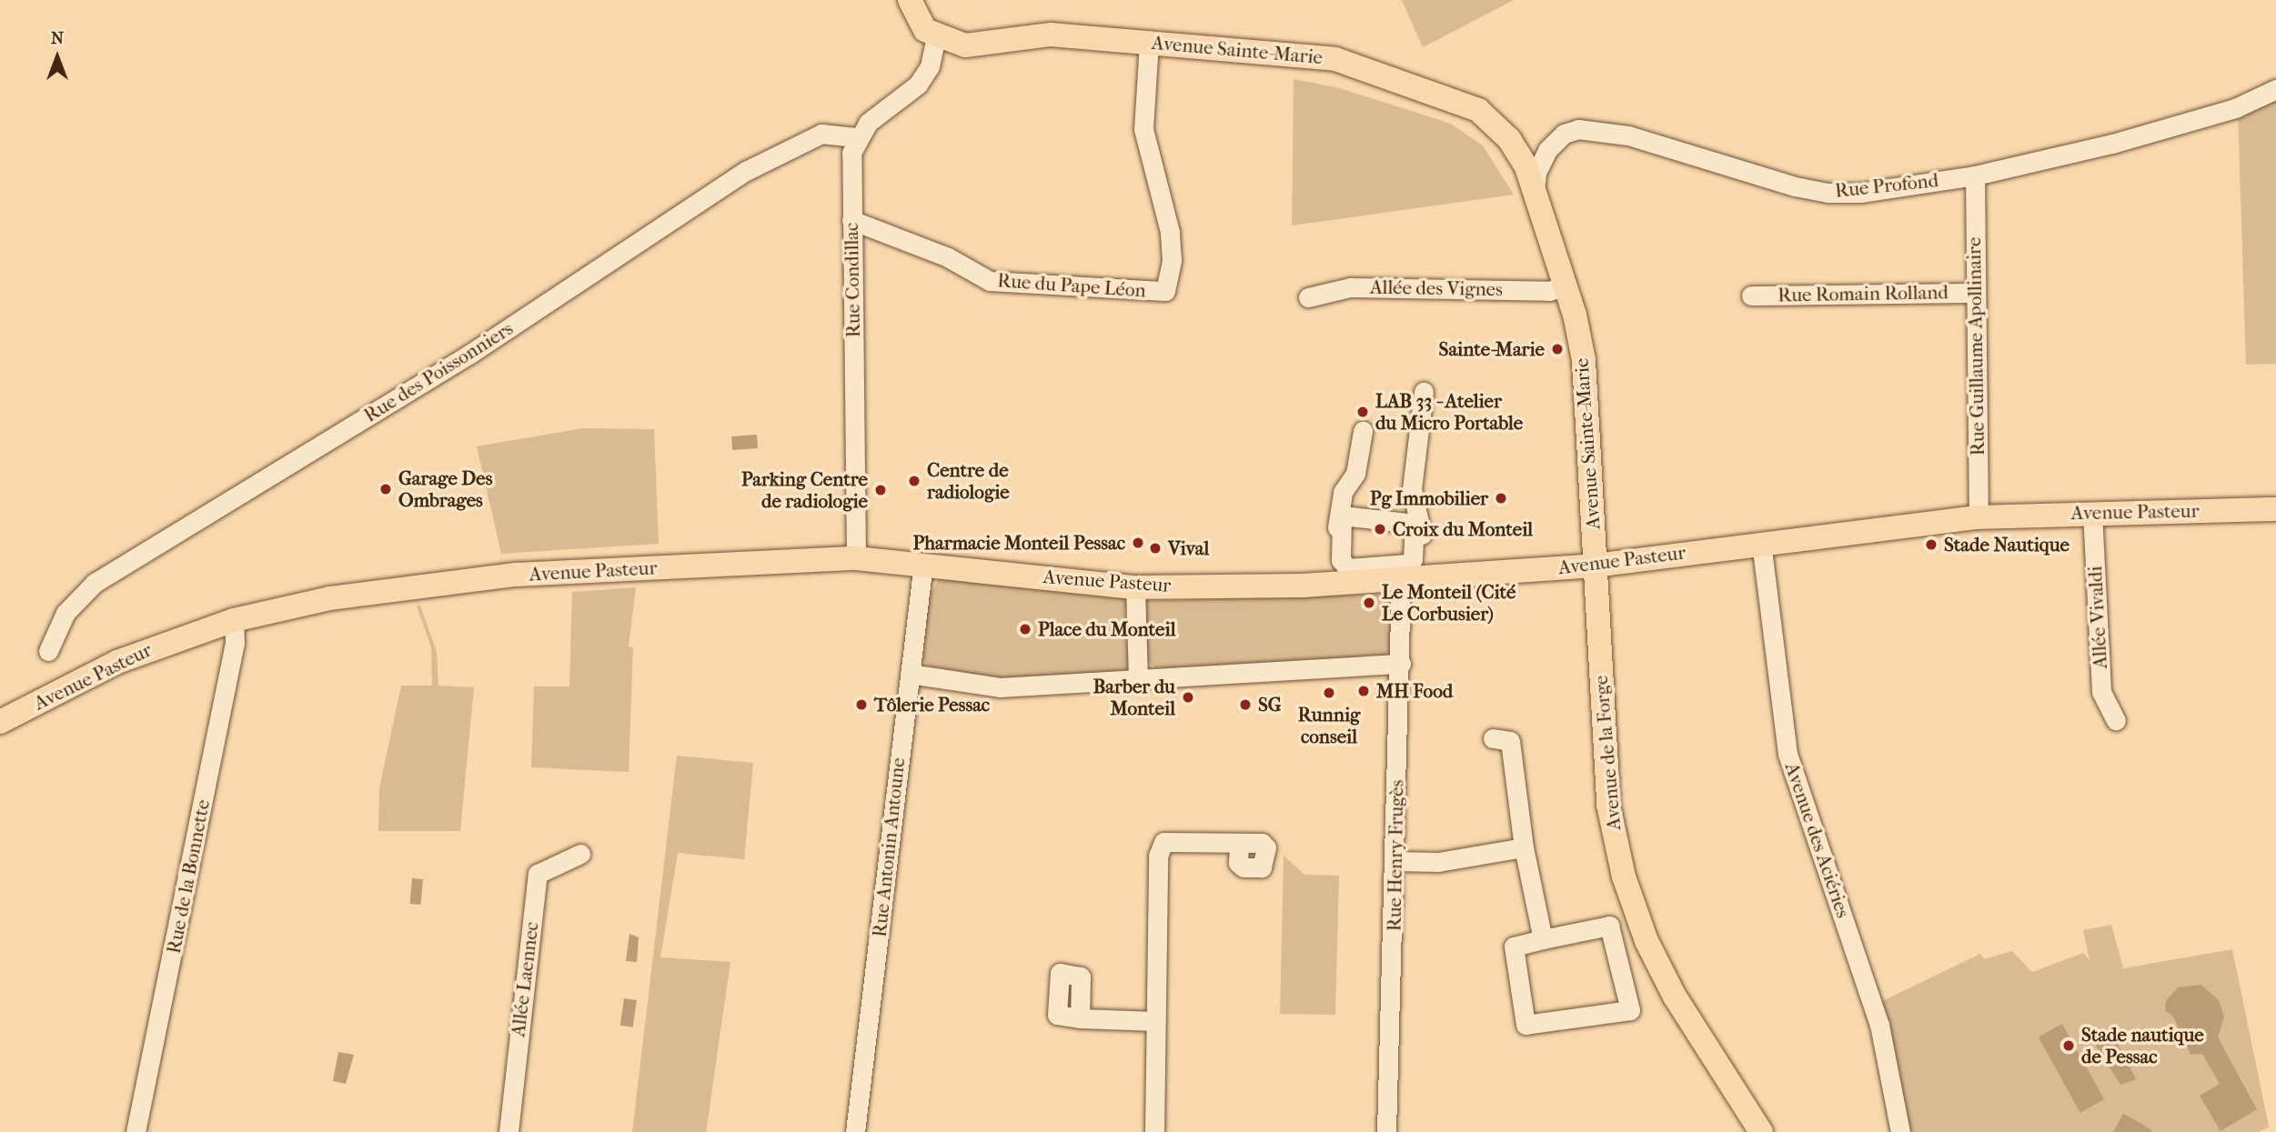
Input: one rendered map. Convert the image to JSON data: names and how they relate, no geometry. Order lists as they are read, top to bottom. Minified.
{"streets":{"main road":["Avenue Sainte-Marie","Avenue Pasteur","Avenue de la Forge"],"street":["Rue Profond","Rue Condillac","Rue du Pape Léon","Allée des Vignes","Rue Romain Rolland","Rue Guillaume Apollinaire","Rue des Poissonniers","Allée Vivaldi","Avenue des Aciéries","Rue Antonin Antoune","Rue Henry Frugès","Rue de la Bonnette","Allée Laennec"]},"crossings":[["Avenue Sainte-Marie","Rue Profond"],["Avenue Sainte-Marie","Rue du Pape Léon"],["Avenue Sainte-Marie","Allée des Vignes"],["Avenue Sainte-Marie","Avenue Pasteur"],["Avenue Sainte-Marie","Avenue de la Forge"],["Rue Profond","Rue Guillaume Apollinaire"],["Rue Condillac","Rue du Pape Léon"],["Rue Condillac","Rue des Poissonniers"],["Rue Condillac","Avenue Pasteur"],["Rue Romain Rolland","Rue Guillaume Apollinaire"],["Rue Guillaume Apollinaire","Avenue Pasteur"],["Avenue Pasteur","Allée Vivaldi"],["Avenue Pasteur","Avenue de la Forge"],["Avenue Pasteur","Avenue des Aciéries"],["Avenue Pasteur","Rue Antonin Antoune"],["Avenue Pasteur","Rue Henry Frugès"],["Avenue Pasteur","Rue de la Bonnette"]],"places":["Sainte-Marie","LAB 33 - Atelier du Micro Portable","Centre de radiologie","Garage Des Ombrages","Parking Centre de radiologie","Pg Immobilier","Croix du Monteil","Pharmacie Monteil Pessac","Stade Nautique","Vival","Le Monteil (Cité Le Corbusier)","Place du Monteil","MH Food","Runnig conseil","Barber du Monteil","Tôlerie Pessac","SG","Stade nautique de Pessac"],"north":"top"}
